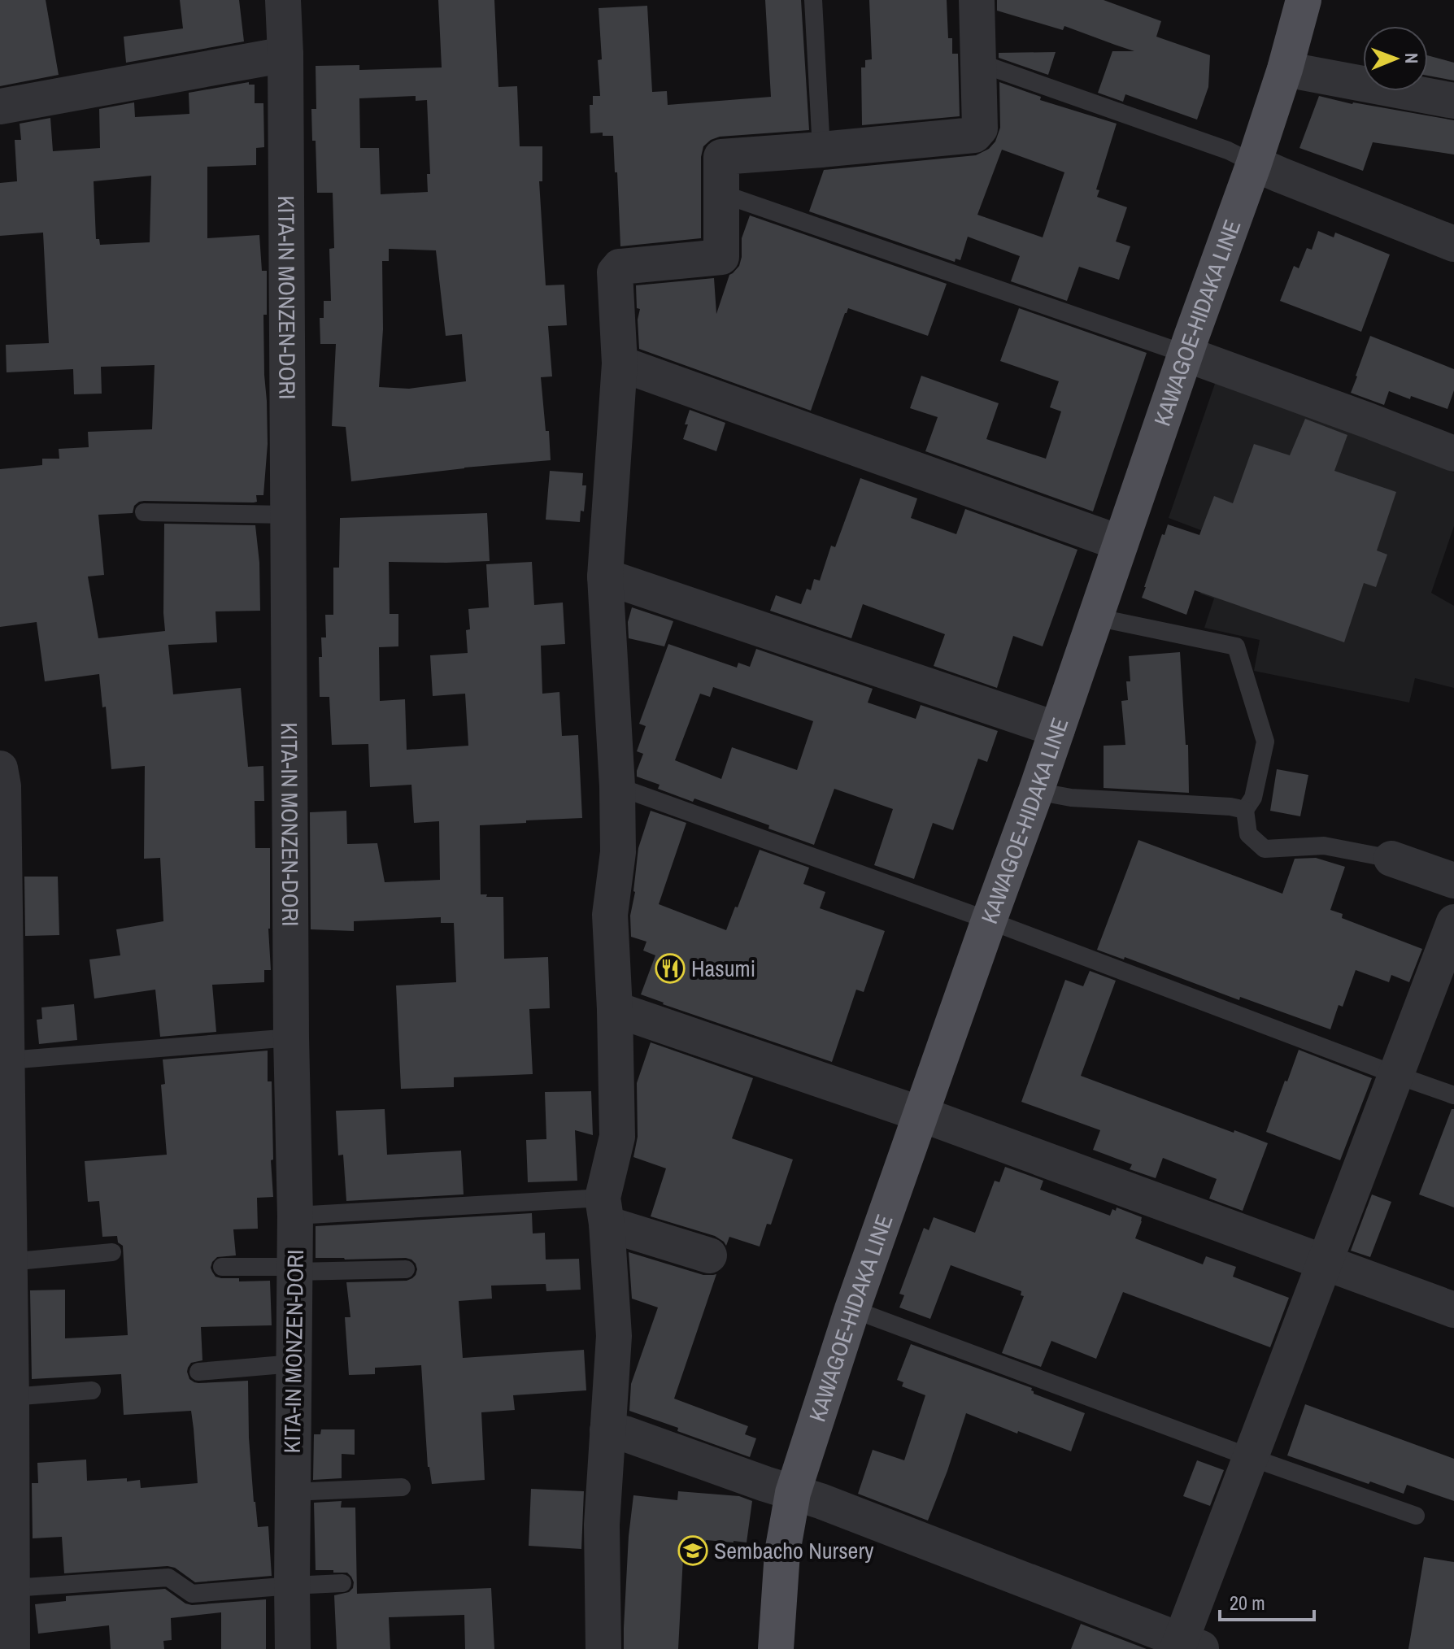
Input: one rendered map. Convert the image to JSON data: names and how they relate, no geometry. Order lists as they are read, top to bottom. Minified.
{"streets":{"main road":["KAWAGOE-HIDAKA LINE"],"street":["KITA-IN MONZEN-DORI"]},"places":{"restaurant":["Hasumi"],"school or university":["Sembacho Nursery"]},"scale_bar":"20 m","north":"right"}
